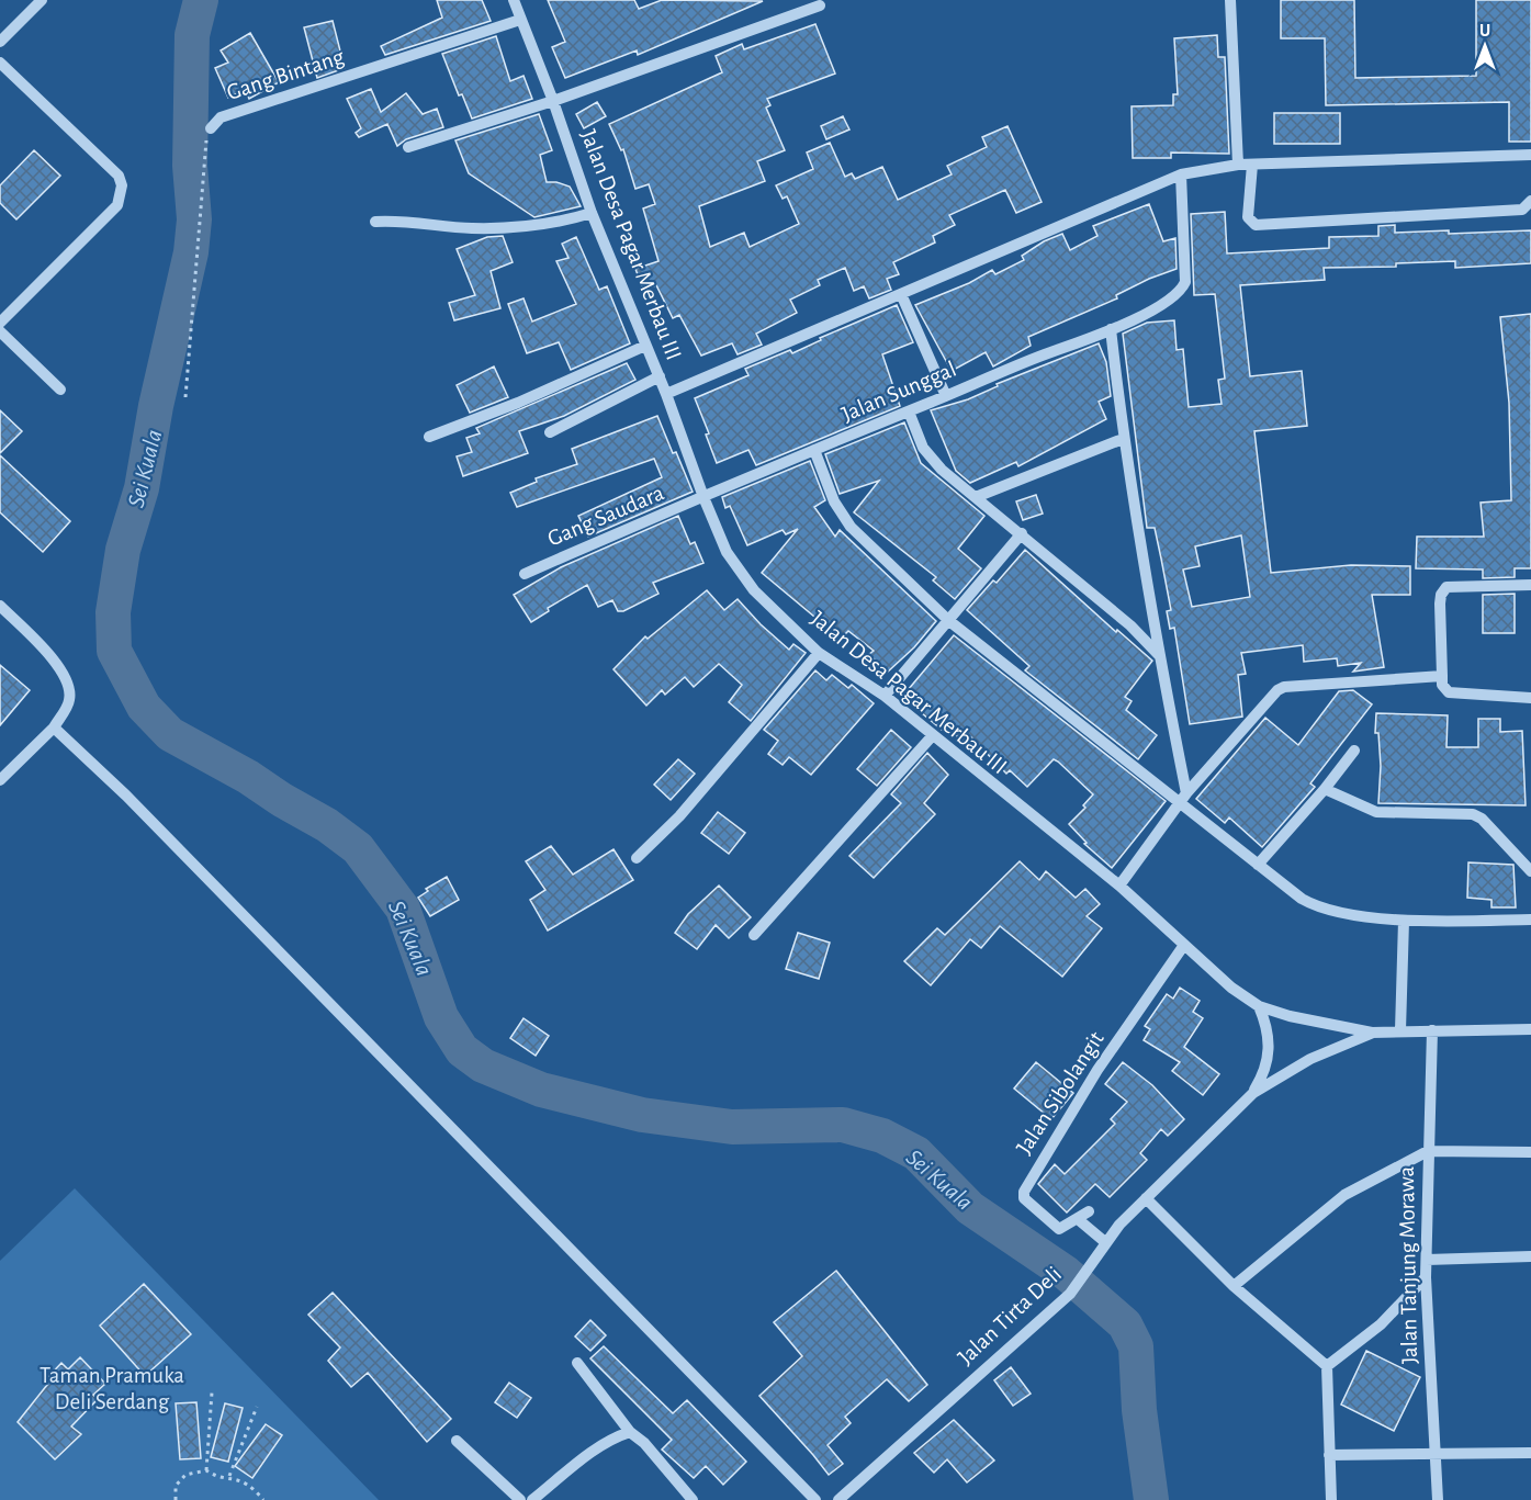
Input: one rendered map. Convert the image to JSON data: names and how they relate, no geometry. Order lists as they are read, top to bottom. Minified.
{"streets":{"street":["Gang Bintang","Jalan Desa Pagar Merbau III","Jalan Sunggal","Gang Saudara","Jalan Sibolangit","Jalan Tanjung Morawa","Jalan Tirta Deli"]},"crossings":[["Gang Bintang","Jalan Desa Pagar Merbau III"],["Jalan Desa Pagar Merbau III","Jalan Sunggal"],["Jalan Desa Pagar Merbau III","Gang Saudara"],["Jalan Desa Pagar Merbau III","Jalan Sibolangit"],["Jalan Desa Pagar Merbau III","Jalan Tanjung Morawa"],["Jalan Desa Pagar Merbau III","Jalan Tirta Deli"],["Jalan Sunggal","Gang Saudara"]],"water":["Sei Kuala"],"parks":["Taman Pramuka Deli Serdang"],"north":"top"}
